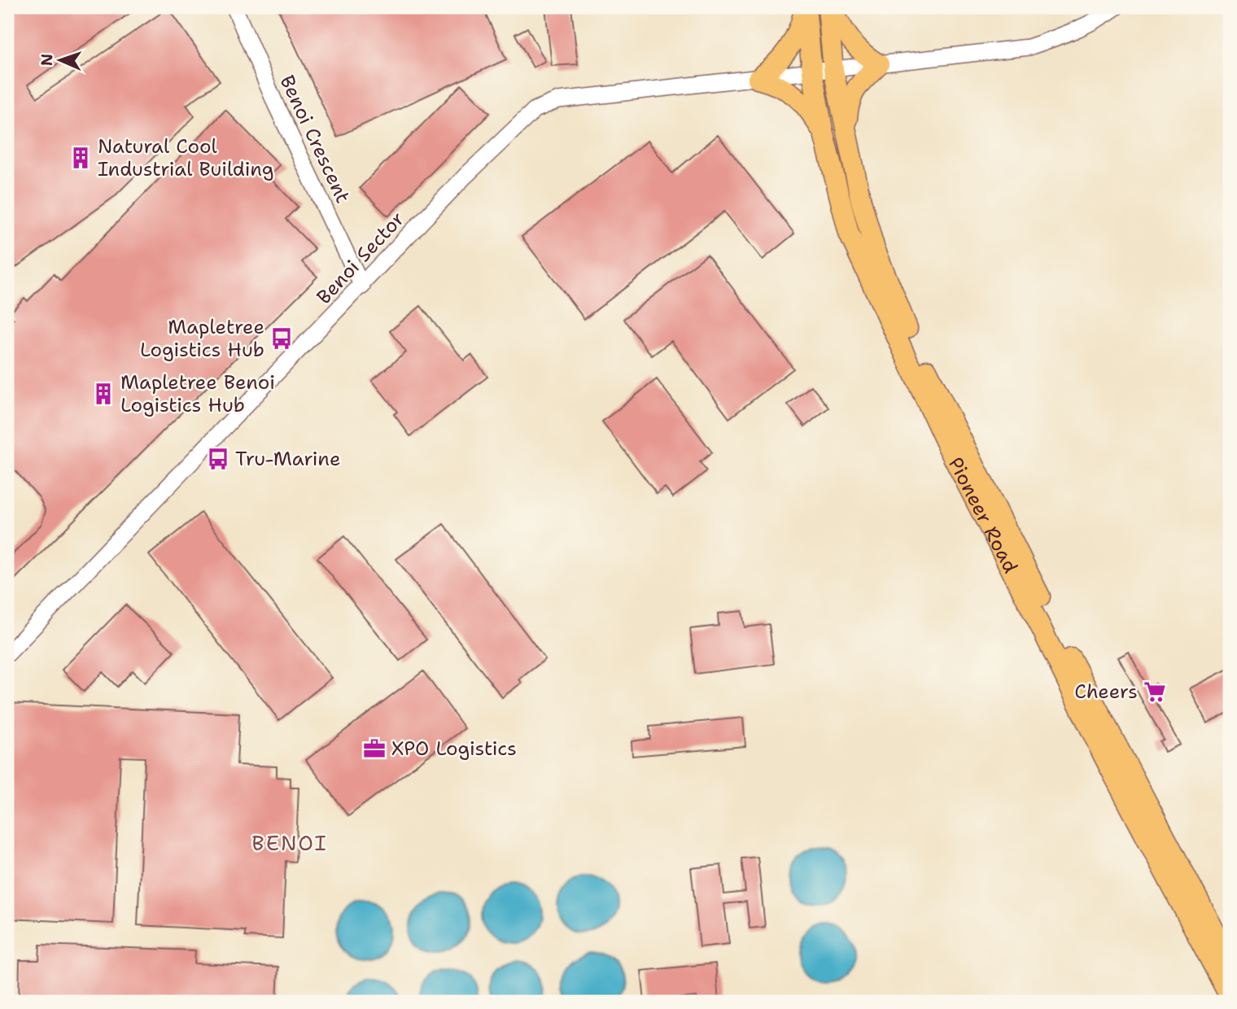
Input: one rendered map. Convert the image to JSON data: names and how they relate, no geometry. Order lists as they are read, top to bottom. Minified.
{"streets":{"main road":["Pioneer Road"],"street":["Benoi Crescent","Benoi Sector"]},"crossings":[["Benoi Crescent","Benoi Sector"],["Benoi Sector","Pioneer Road"]],"districts":["BENOI"],"places":{"building":["Natural Cool Industrial Building","Mapletree Benoi Logistics Hub"],"bus stop":["Mapletree Logistics Hub","Tru-Marine"],"supermarket":["Cheers"],"office":["XPO Logistics"]},"north":"left"}
